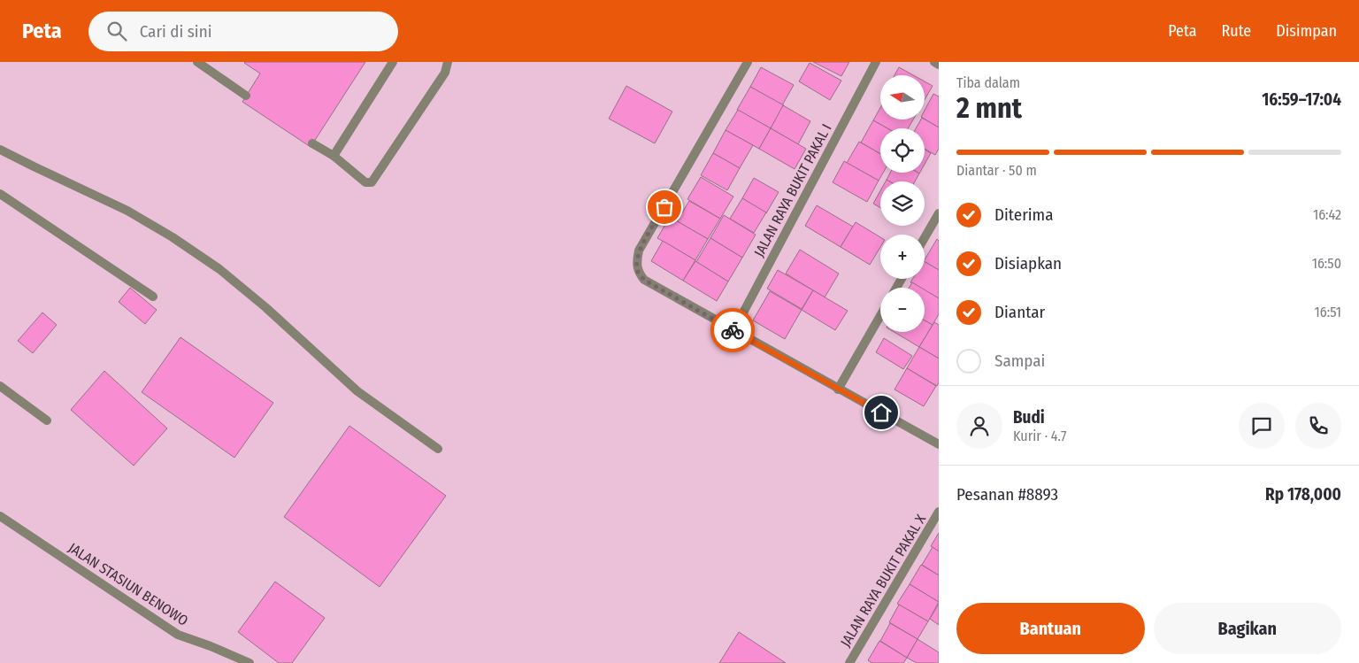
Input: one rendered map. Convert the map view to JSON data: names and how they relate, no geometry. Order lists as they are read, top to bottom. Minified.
{"streets":{"street":["JALAN RAYA BUKIT PAKAL I","JALAN RAYA BUKIT PAKAL X","JALAN STASIUN BENOWO"]},"north":"left","page":{"header":"Peta","search":"Cari di sini","nav":["Peta","Rute","Disimpan"],"heading":["2 mnt","Tiba dalam","16:59–17:04"],"panel":["Budi","Kurir · 4.7","Pesanan #8893","Rp 178,000"],"map_buttons":["+","−"],"bar":"Diantar · 50 m","list":[["Diterima","16:42"],["Disiapkan","16:50"],["Diantar","16:51"],"Sampai"],"buttons":["Bantuan","Bagikan"]}}
